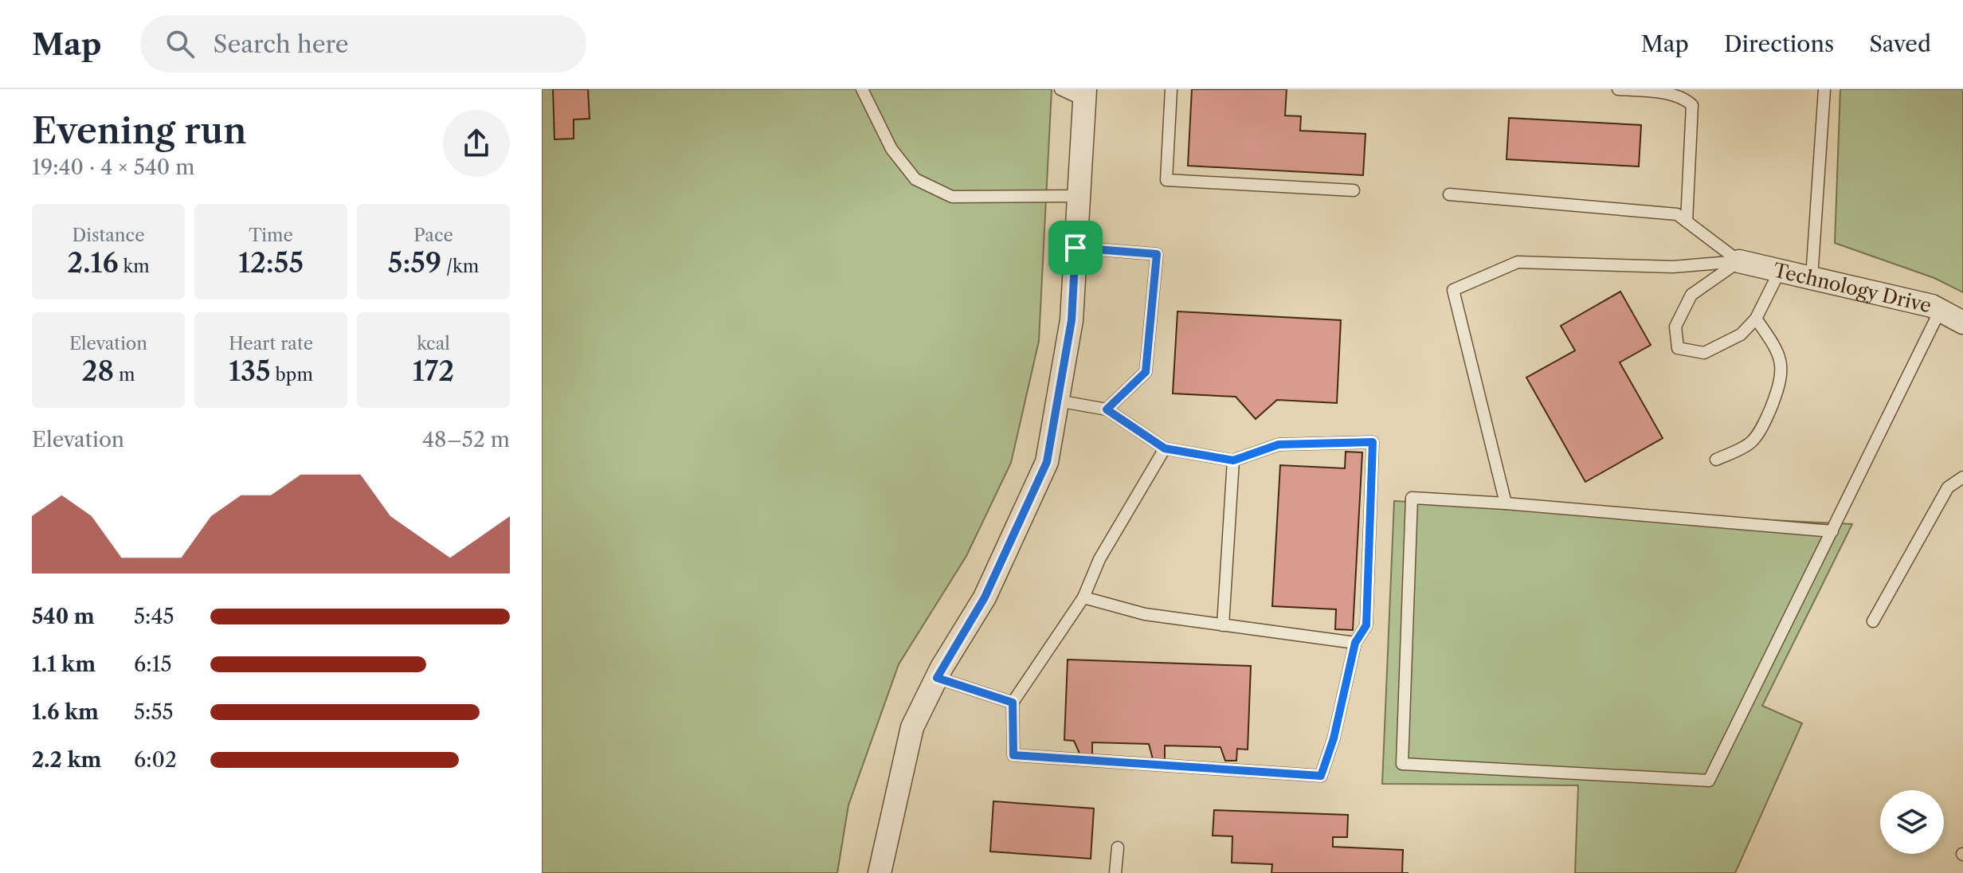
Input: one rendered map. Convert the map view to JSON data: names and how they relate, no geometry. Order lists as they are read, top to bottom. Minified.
{"streets":{"street":["Technology Drive"]},"page":{"header":"Map","search":"Search here","nav":["Map","Directions","Saved"],"heading":["Evening run","19:40 · 4 × 540 m"],"stats":[["Distance","2.16 km"],["Time","12:55"],["Pace","5:59 /km"],["Elevation","28 m"],["Heart rate","135 bpm"],["kcal","172"]],"chart":["Elevation","48–52 m"],"list":[{"name":"540 m","note":"5:45"},{"name":"1.1 km","note":"6:15"},{"name":"1.6 km","note":"5:55"},{"name":"2.2 km","note":"6:02"}]}}
